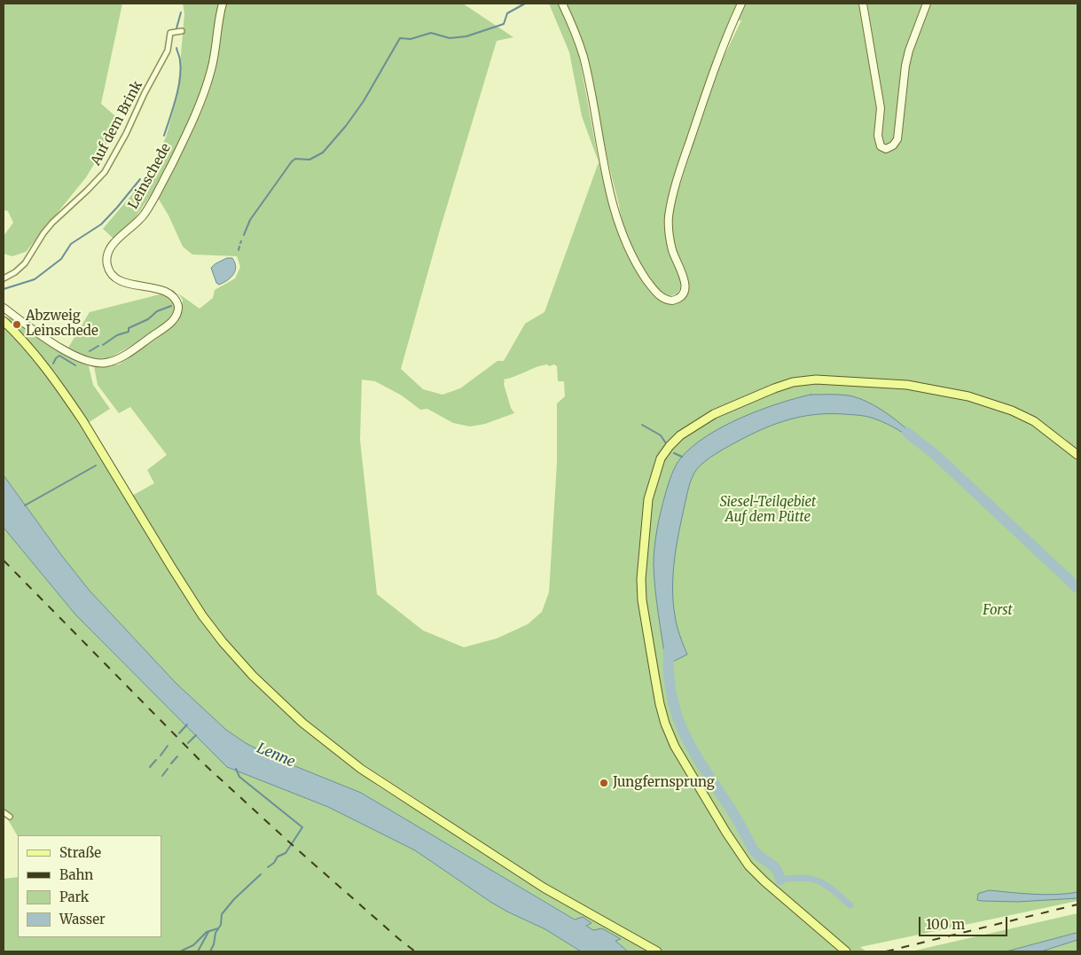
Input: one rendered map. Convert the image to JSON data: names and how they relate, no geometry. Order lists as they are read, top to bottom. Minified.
{"streets":{"main road":["Leinschede"],"street":["Auf dem Brink"]},"water":["Lenne"],"parks":["Siesel-Teilgebiet Auf dem Pütte","Forst"],"places":["Abzweig Leinschede","Jungfernsprung"],"legend":["Straße","Bahn","Park","Wasser"],"scale_bar":"100 m"}
